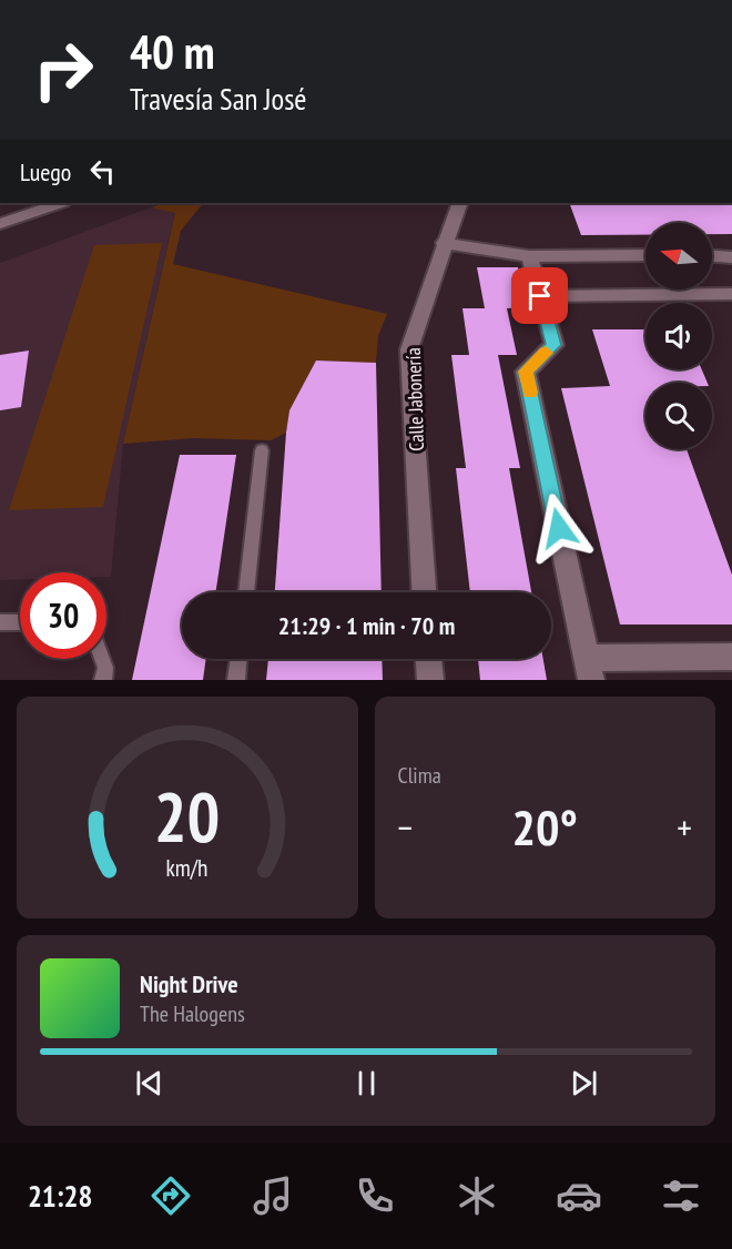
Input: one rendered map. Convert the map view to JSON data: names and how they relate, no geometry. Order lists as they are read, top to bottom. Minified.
{"streets":{"street":["Calle Jabonería"]},"north":"left","page":{"turn":["40 m","Travesía San José"],"then":"Luego","limit":"30","trip":"21:29 · 1 min · 70 m","tile":"Clima","heat":["−","20°","+"],"song":["Night Drive","The Halogens"],"tabs":"21:28","gauge":["20","km/h"]}}
